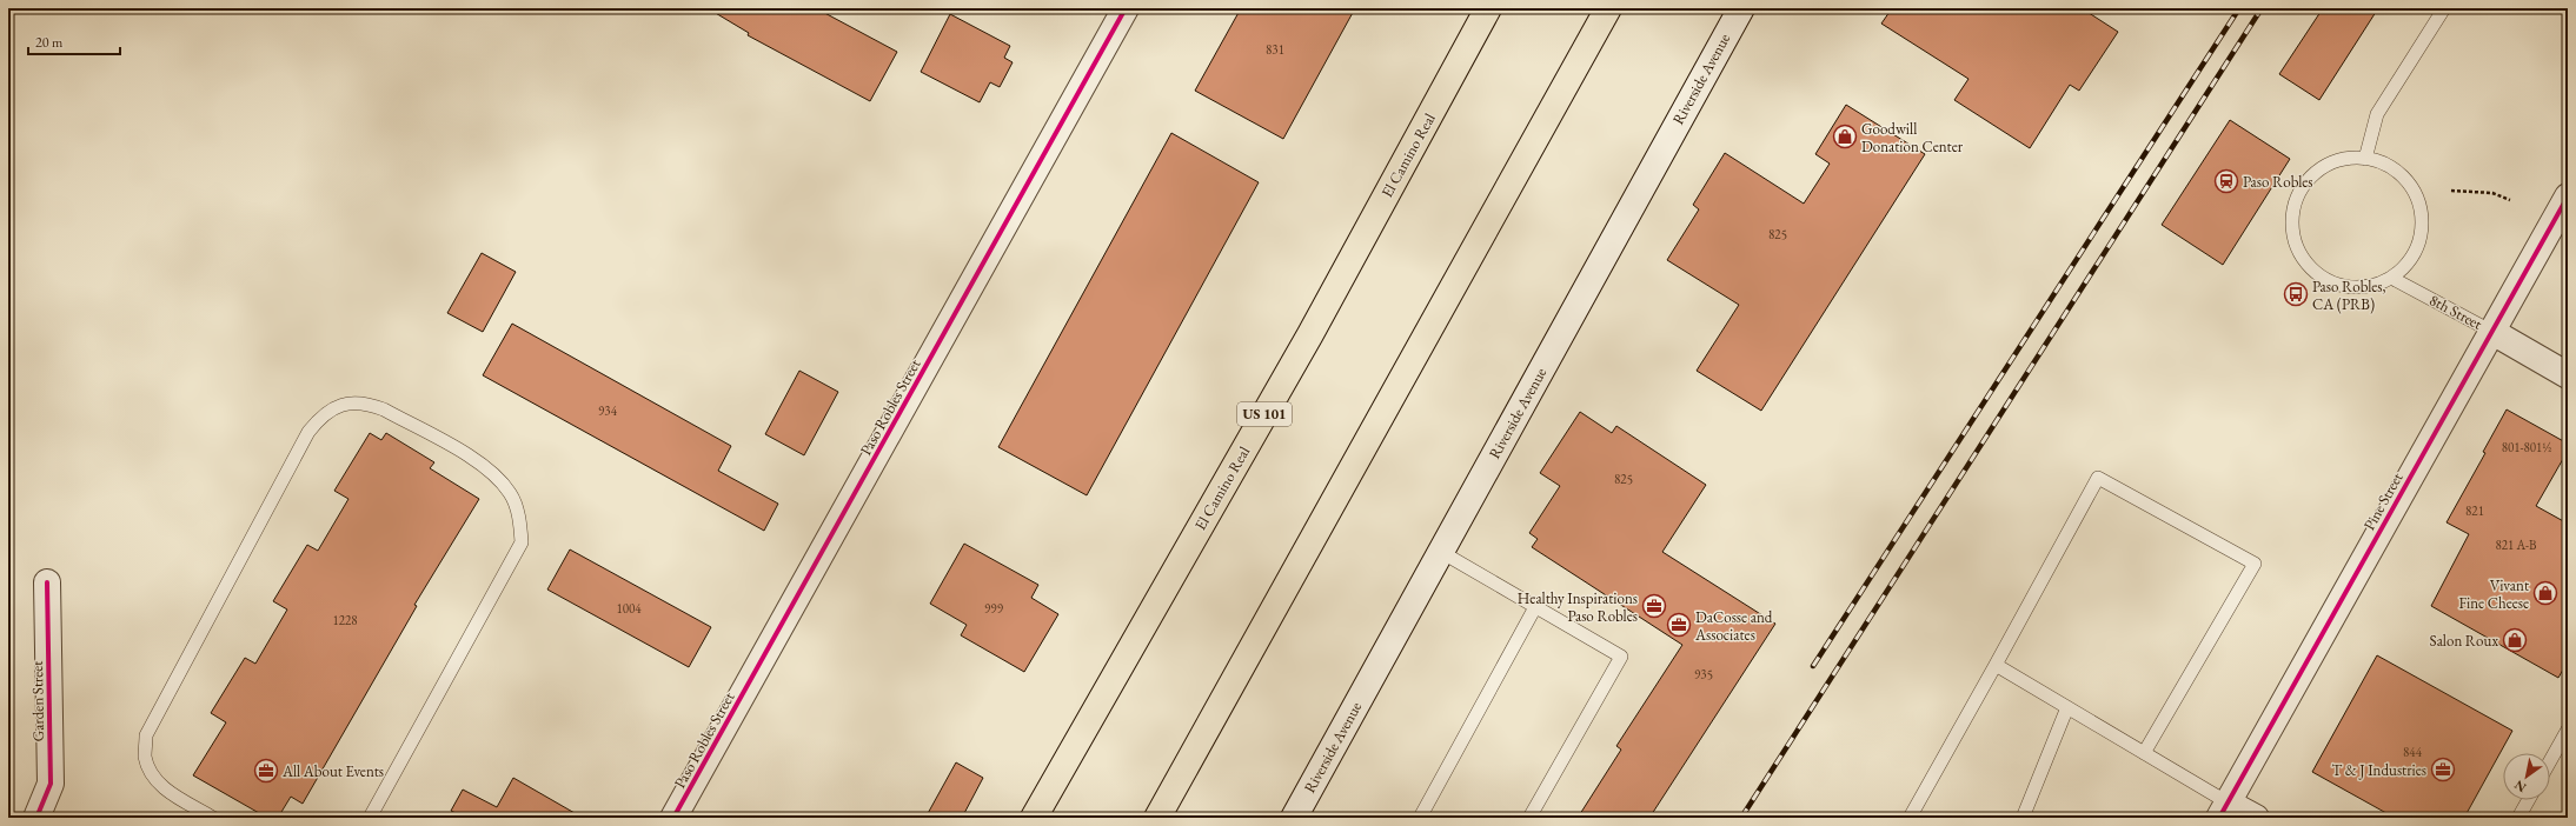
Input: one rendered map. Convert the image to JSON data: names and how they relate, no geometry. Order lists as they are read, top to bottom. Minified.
{"streets":{"highway":["El Camino Real","US 101"],"street":["Riverside Avenue","8th Street","Paso Robles Street","Pine Street","Garden Street"]},"crossings":[["8th Street","Pine Street"]],"places":{"shop":["Goodwill Donation Center","Vivant Fine Cheese","Salon Roux"],"station":["Paso Robles"],"bus stop":["Paso Robles, CA (PRB)"],"office":["Healthy Inspirations Paso Robles","DaCosse and Associates","T & J Industries","All About Events"]},"house_numbers":["831","825","934","801-801½","825","821","821 A-B","1004","999","1228","935","844"],"scale_bar":"20 m","north":"bottom left"}
